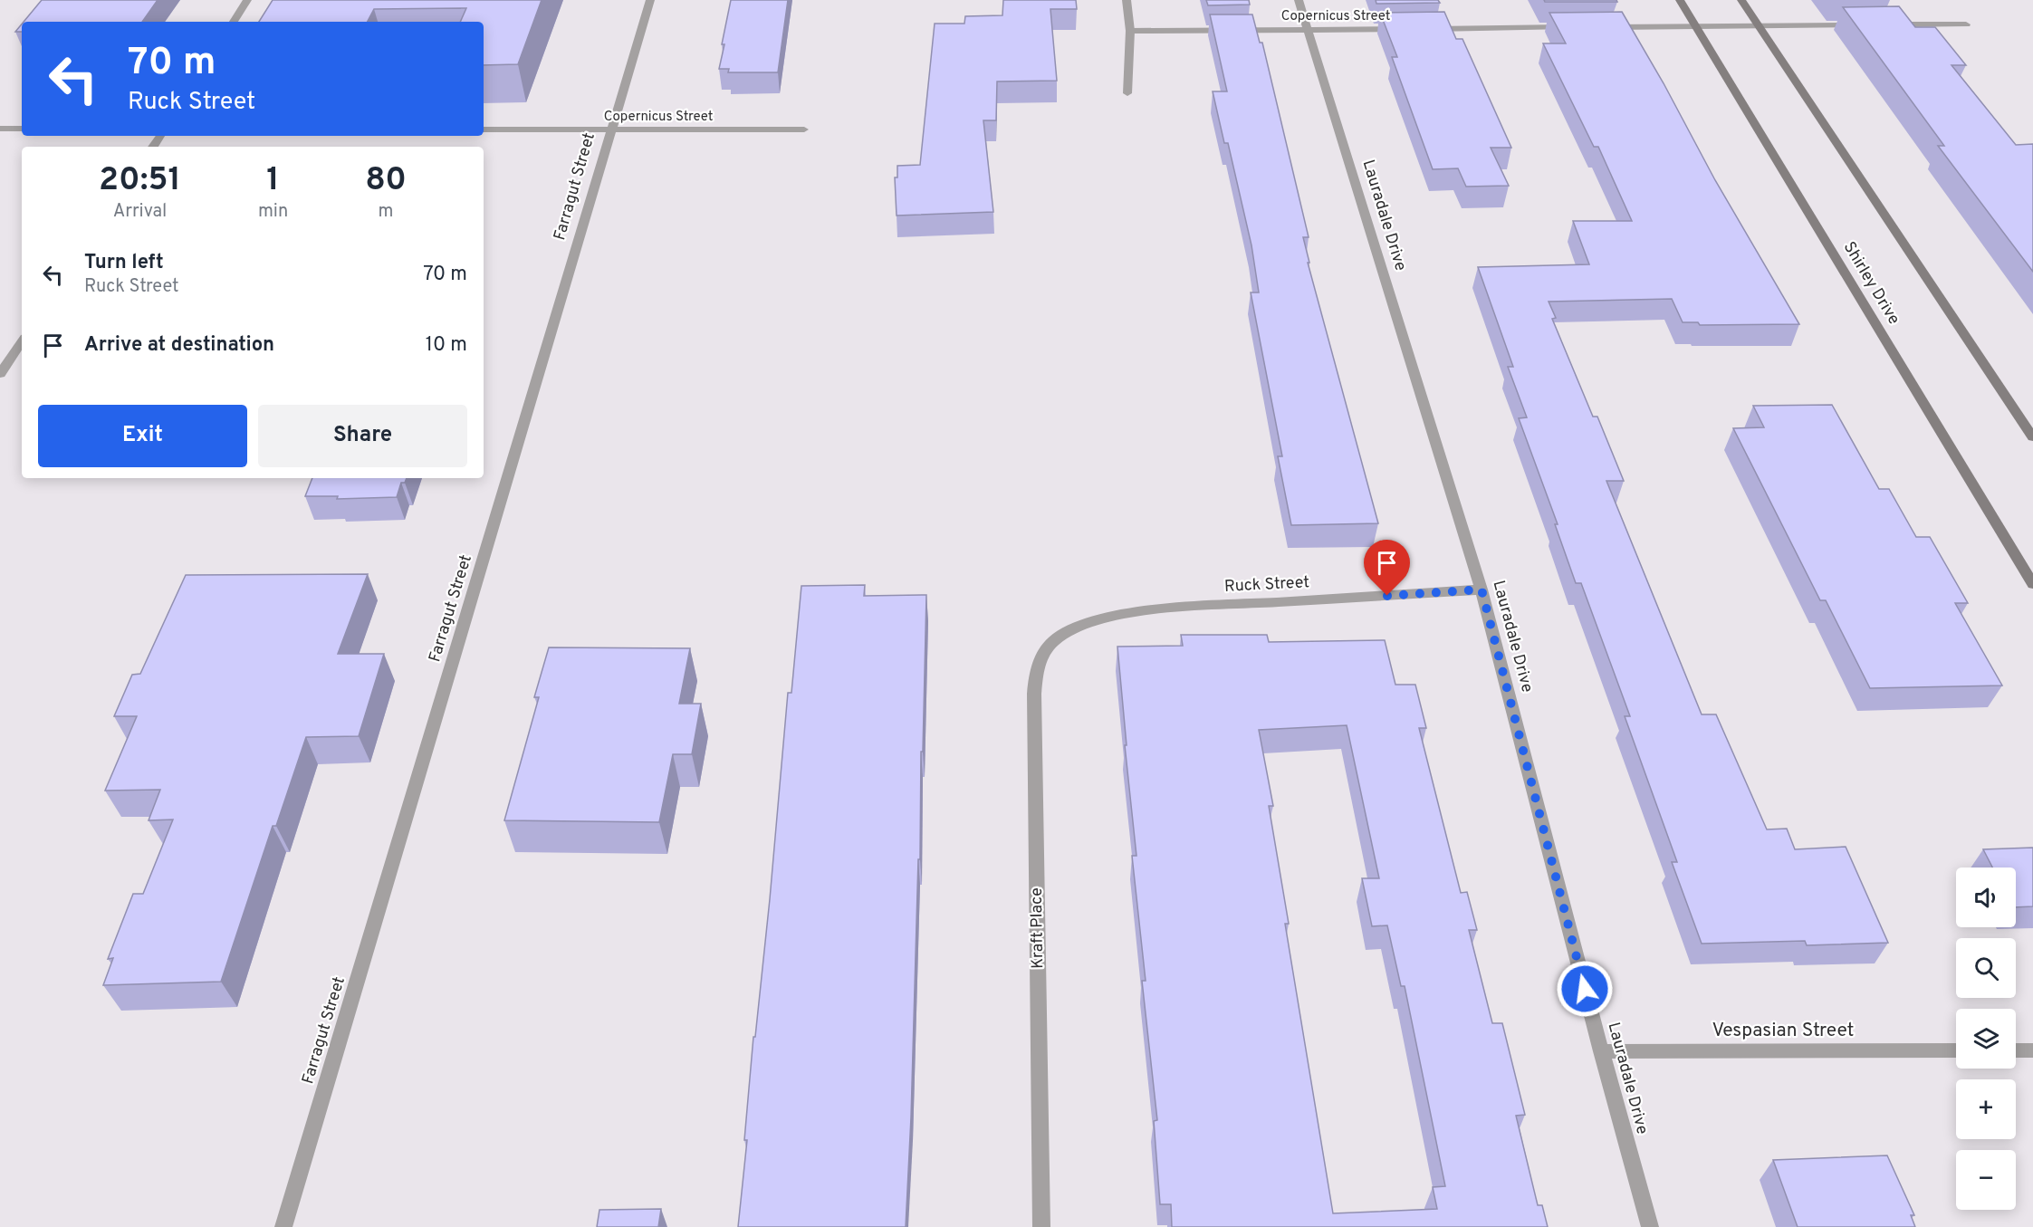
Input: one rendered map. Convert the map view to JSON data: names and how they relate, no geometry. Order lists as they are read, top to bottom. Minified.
{"streets":{"street":["Copernicus Street","Farragut Street","Lauradale Drive","Shirley Drive","Ruck Street","Kraft Place","Vespasian Street"]},"crossings":[["Copernicus Street","Farragut Street"],["Copernicus Street","Lauradale Drive"],["Lauradale Drive","Ruck Street"],["Lauradale Drive","Vespasian Street"],["Ruck Street","Kraft Place"]],"page":{"turn":["70 m","Ruck Street"],"eta":["20:51","Arrival","1","min","80","m"],"list":[{"name":"Turn left","note":"Ruck Street","value":"70 m"},{"name":"Arrive at destination","value":"10 m"}],"buttons":["Exit","Share"],"map_buttons":["+","−"]}}
